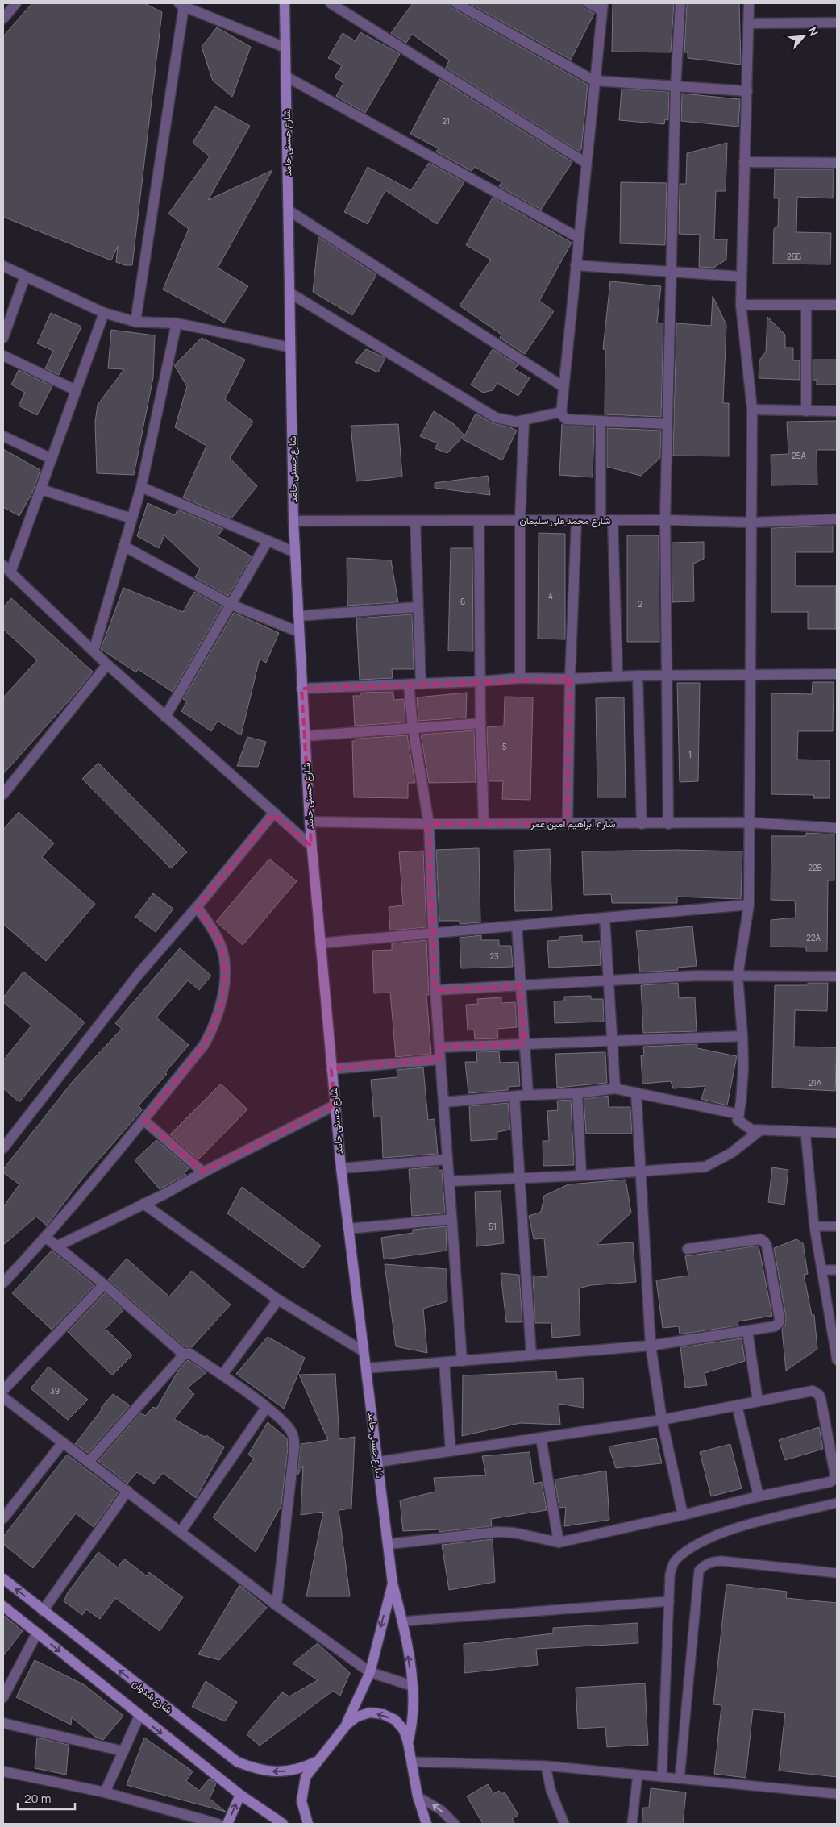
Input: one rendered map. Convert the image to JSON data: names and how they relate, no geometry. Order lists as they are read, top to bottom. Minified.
{"streets":{"street":["شارع حسنى حامد","شارع محمد على سليمان","شارع ابراهيم امين عمر","شارع شدوان"]},"crossings":[["شارع حسنى حامد","شارع محمد على سليمان"],["شارع حسنى حامد","شارع ابراهيم امين عمر"]],"house_numbers":["21","26B","25A","4","6","2","5","1","22B","22A","23","21A","51","39"],"scale_bar":"20 m","north":"top right"}
